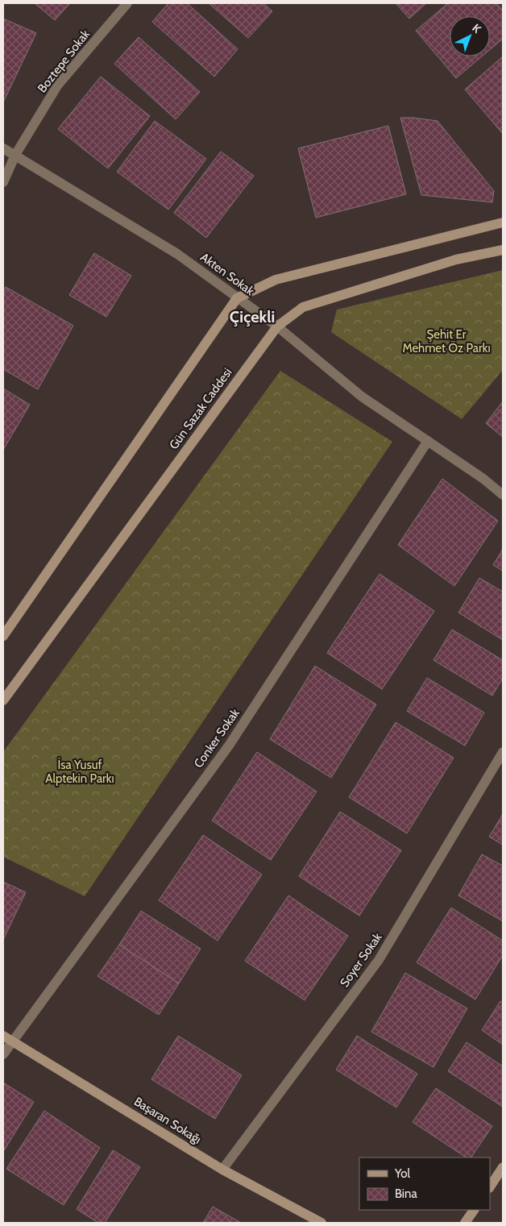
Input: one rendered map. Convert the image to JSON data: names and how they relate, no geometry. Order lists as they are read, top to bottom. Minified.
{"streets":{"main road":["Gün Sazak Caddesi","Başaran Sokağı"],"street":["Boztepe Sokak","Akten Sokak","Conker Sokak","Soyer Sokak"]},"crossings":[["Boztepe Sokak","Akten Sokak"],["Akten Sokak","Gün Sazak Caddesi"],["Akten Sokak","Conker Sokak"],["Conker Sokak","Başaran Sokağı"],["Soyer Sokak","Başaran Sokağı"]],"districts":["Çiçekli"],"parks":["Şehit Er Mehmet Öz Parkı","İsa Yusuf Alptekin Parkı"],"legend":["Yol","Bina"],"north":"top right"}
